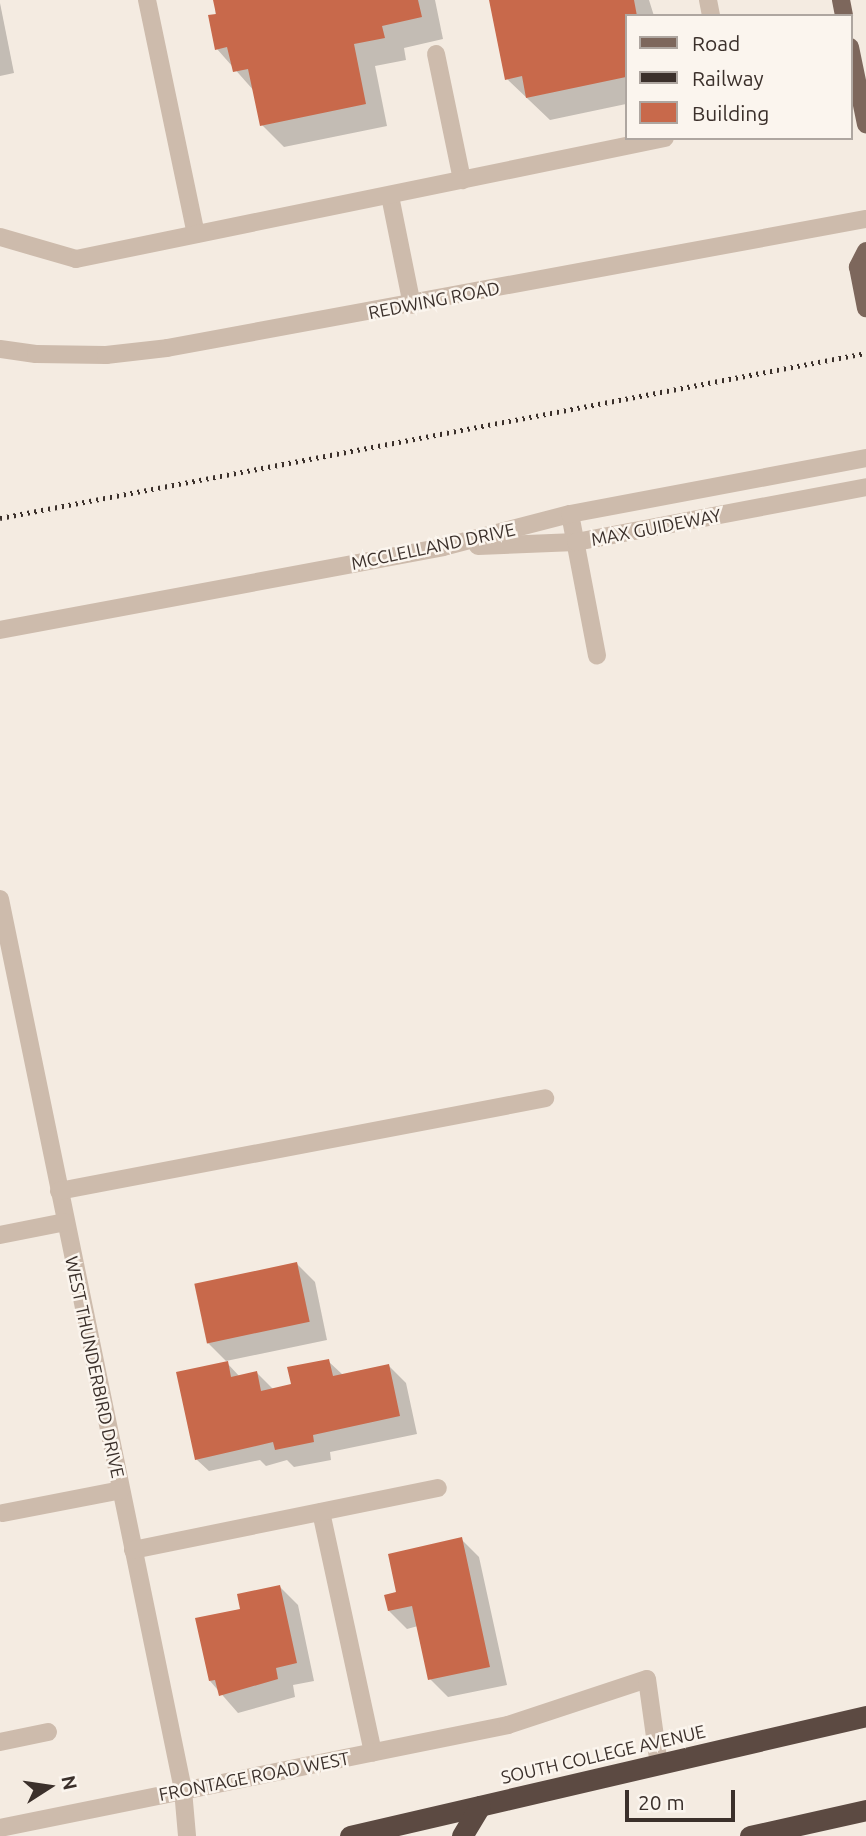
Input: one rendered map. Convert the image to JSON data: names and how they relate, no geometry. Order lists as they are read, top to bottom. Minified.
{"streets":{"highway":["SOUTH COLLEGE AVENUE"],"street":["REDWING ROAD","MAX GUIDEWAY","MCCLELLAND DRIVE","WEST THUNDERBIRD DRIVE","FRONTAGE ROAD WEST"]},"crossings":[["MAX GUIDEWAY","MCCLELLAND DRIVE"],["WEST THUNDERBIRD DRIVE","FRONTAGE ROAD WEST"],["SOUTH COLLEGE AVENUE","FRONTAGE ROAD WEST"]],"legend":["Road","Railway","Building"],"scale_bar":"20 m","north":"right"}
